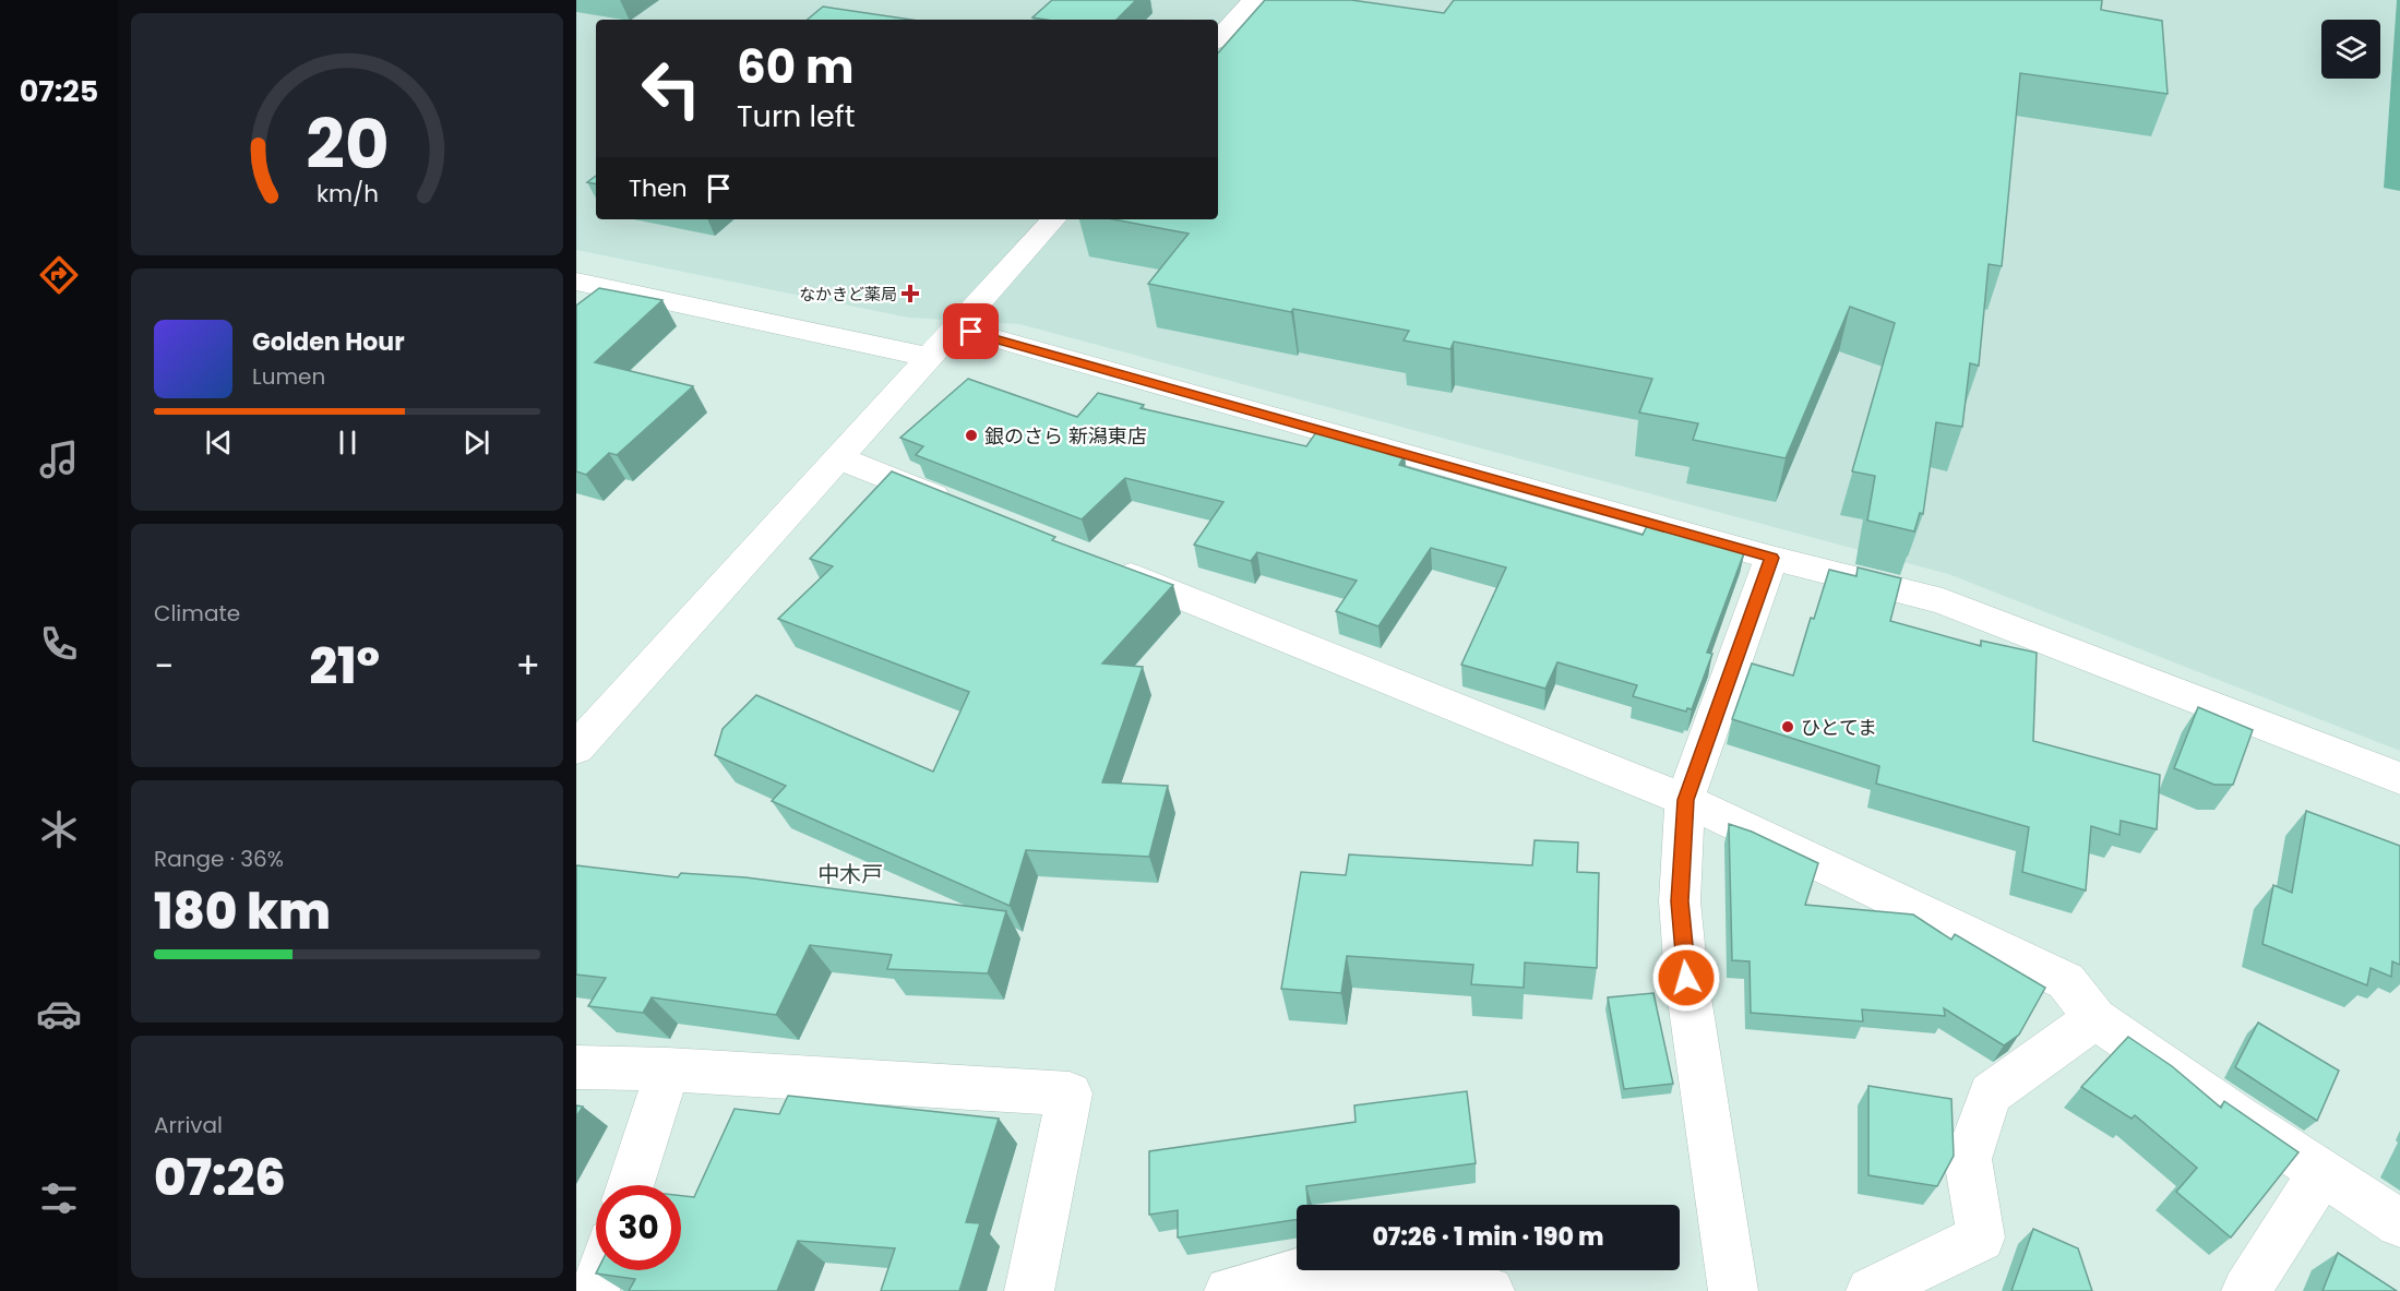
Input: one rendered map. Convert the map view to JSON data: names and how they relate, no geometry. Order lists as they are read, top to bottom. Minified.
{"districts":["中木戸"],"places":{"health":["なかきど薬局"],"other":["銀のさら 新潟東店","ひとてま"]},"page":{"tabs":"07:25","turn":["60 m","Turn left"],"then":"Then","song":["Golden Hour","Lumen"],"tile":["Climate",["Range · 36%","180 km"],["Arrival","07:26"]],"heat":["−","21°","+"],"limit":"30","trip":"07:26 · 1 min · 190 m","gauge":["20","km/h"]}}
